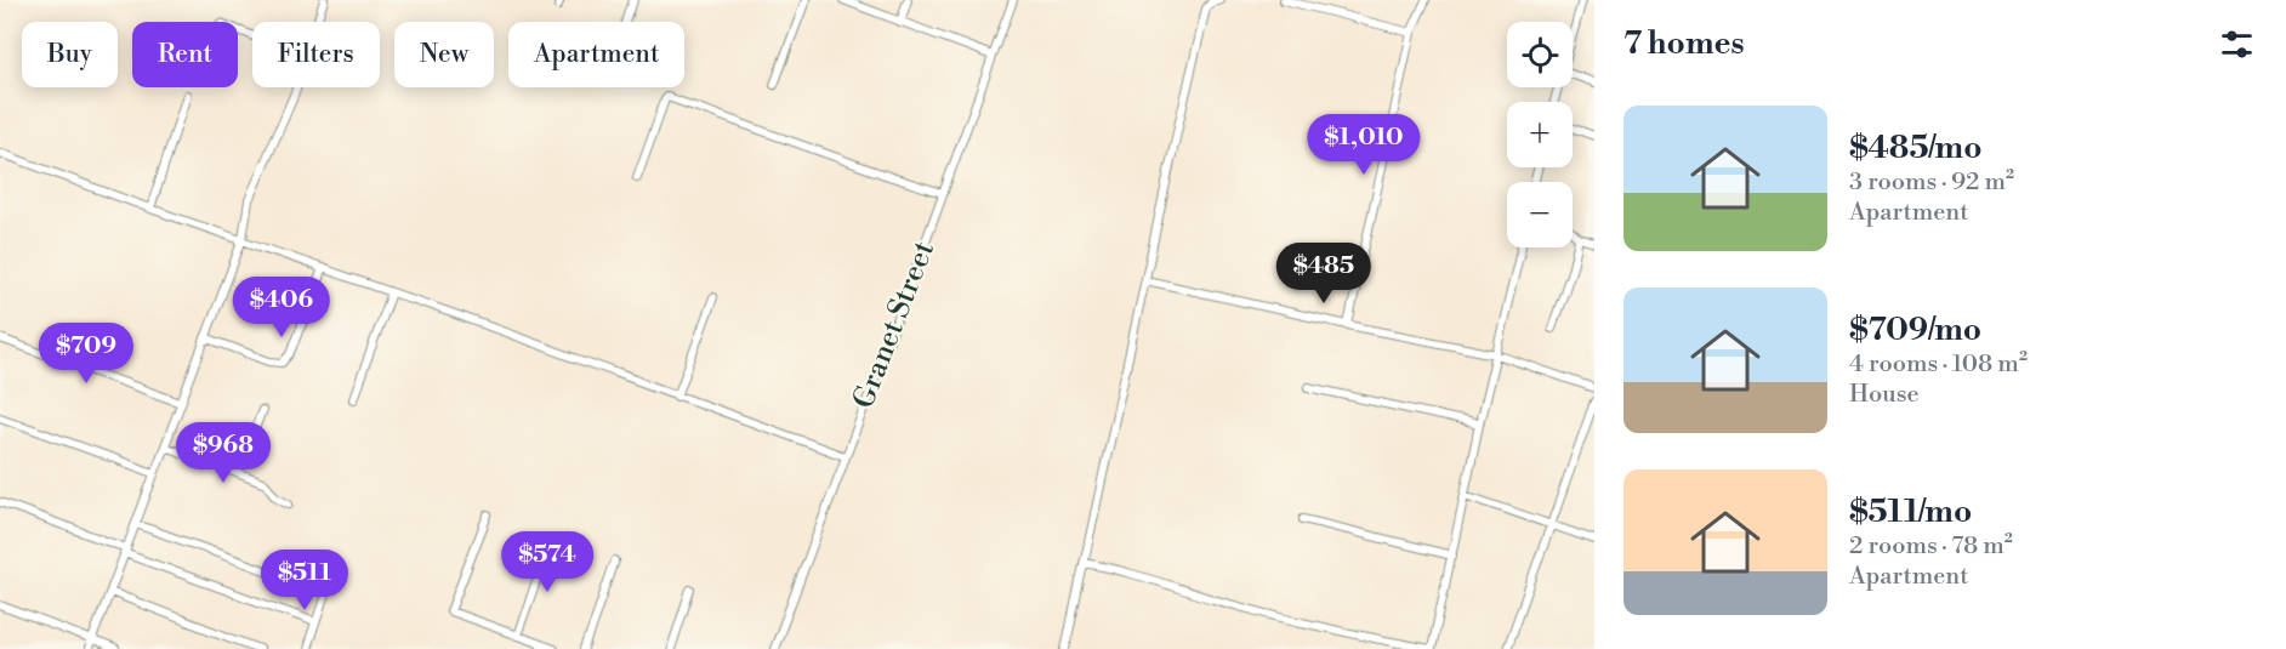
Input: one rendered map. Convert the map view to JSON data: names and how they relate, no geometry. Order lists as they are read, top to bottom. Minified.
{"streets":{"street":["Granet Street"]},"page":{"heading":"7 homes","map_buttons":["+","−"],"chip":["Buy","Rent","Filters","New","Apartment"],"list":[{"name":"$485/mo","note":"3 rooms · 92 m² · Apartment"},{"name":"$709/mo","note":"4 rooms · 108 m² · House"},{"name":"$511/mo","note":"2 rooms · 78 m² · Apartment"}],"price":["$1,010","$485","$406","$709","$968","$574","$511"]}}
